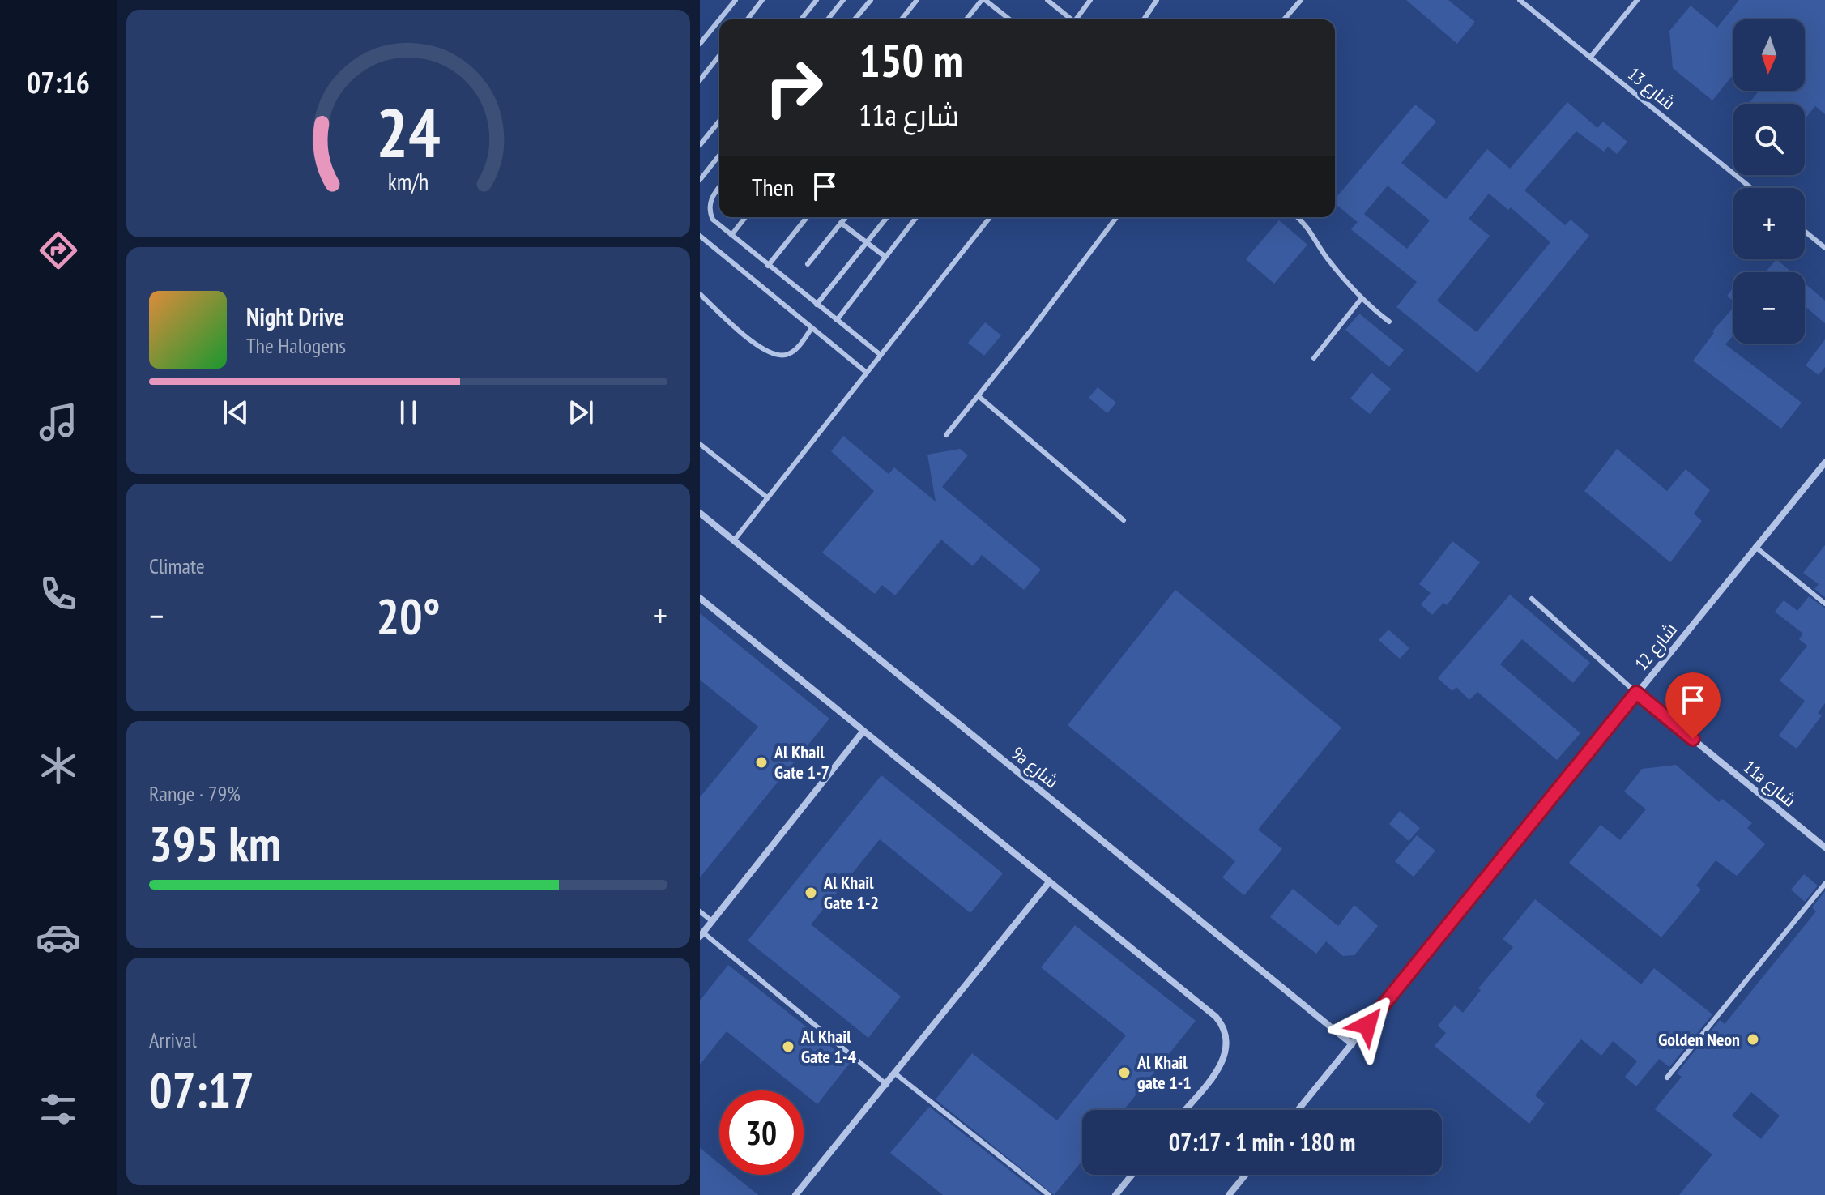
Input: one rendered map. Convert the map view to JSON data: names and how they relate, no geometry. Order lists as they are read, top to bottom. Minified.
{"streets":{"street":["شارع 12","9a شارع","11a شارع"],"lane":["شارع 13"]},"crossings":[["شارع 12","9a شارع"],["شارع 12","11a شارع"]],"places":["Al Khail Gate 1-7","Al Khail Gate 1-2","Golden Neon","Al Khail Gate 1-4","Al Khail gate 1-1"],"north":"bottom","page":{"tabs":"07:16","map_buttons":["+","−"],"turn":["150 m","11a شارع"],"then":"Then","song":["Night Drive","The Halogens"],"tile":["Climate",["Range · 79%","395 km"],["Arrival","07:17"]],"heat":["−","20°","+"],"limit":"30","trip":"07:17 · 1 min · 180 m","gauge":["24","km/h"]}}
